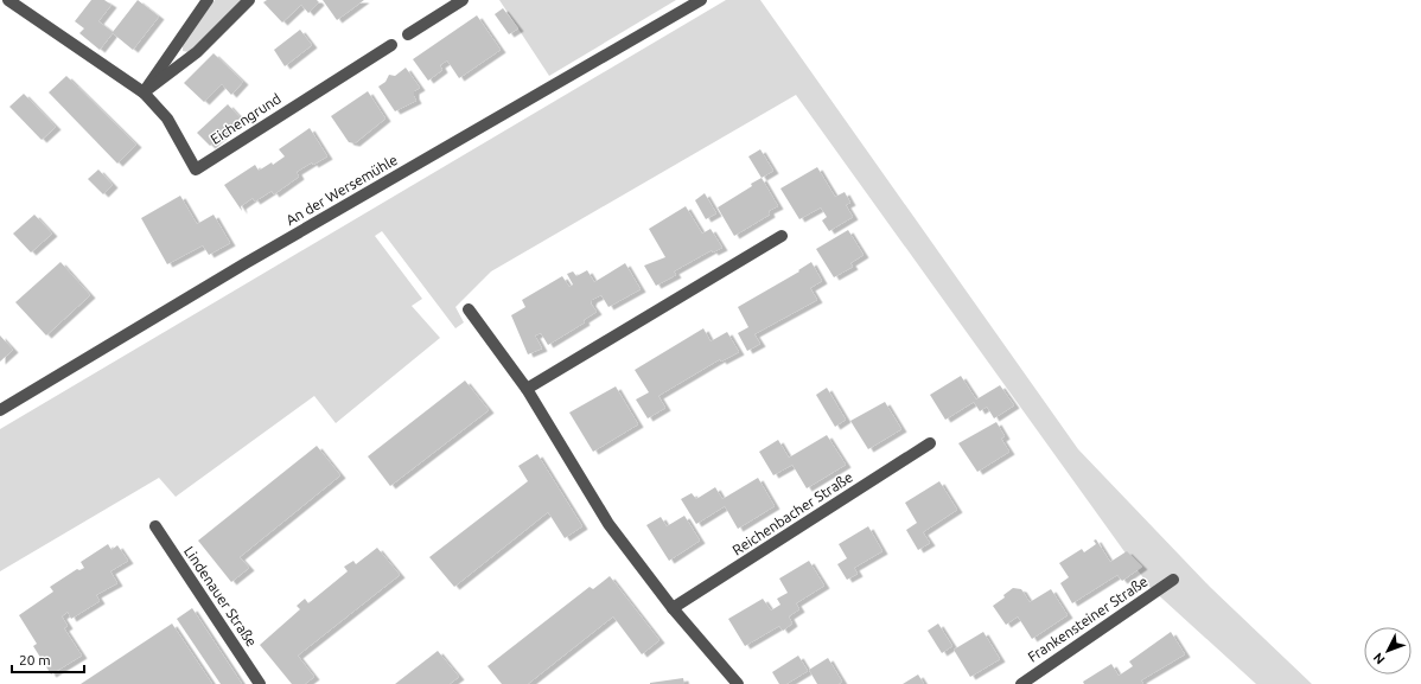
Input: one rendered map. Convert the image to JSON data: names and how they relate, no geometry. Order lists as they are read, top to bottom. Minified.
{"streets":{"street":["Eichengrund","An der Wersemühle","Reichenbacher Straße","Lindenauer Straße","Frankensteiner Straße"]},"scale_bar":"20 m","north":"bottom left"}
